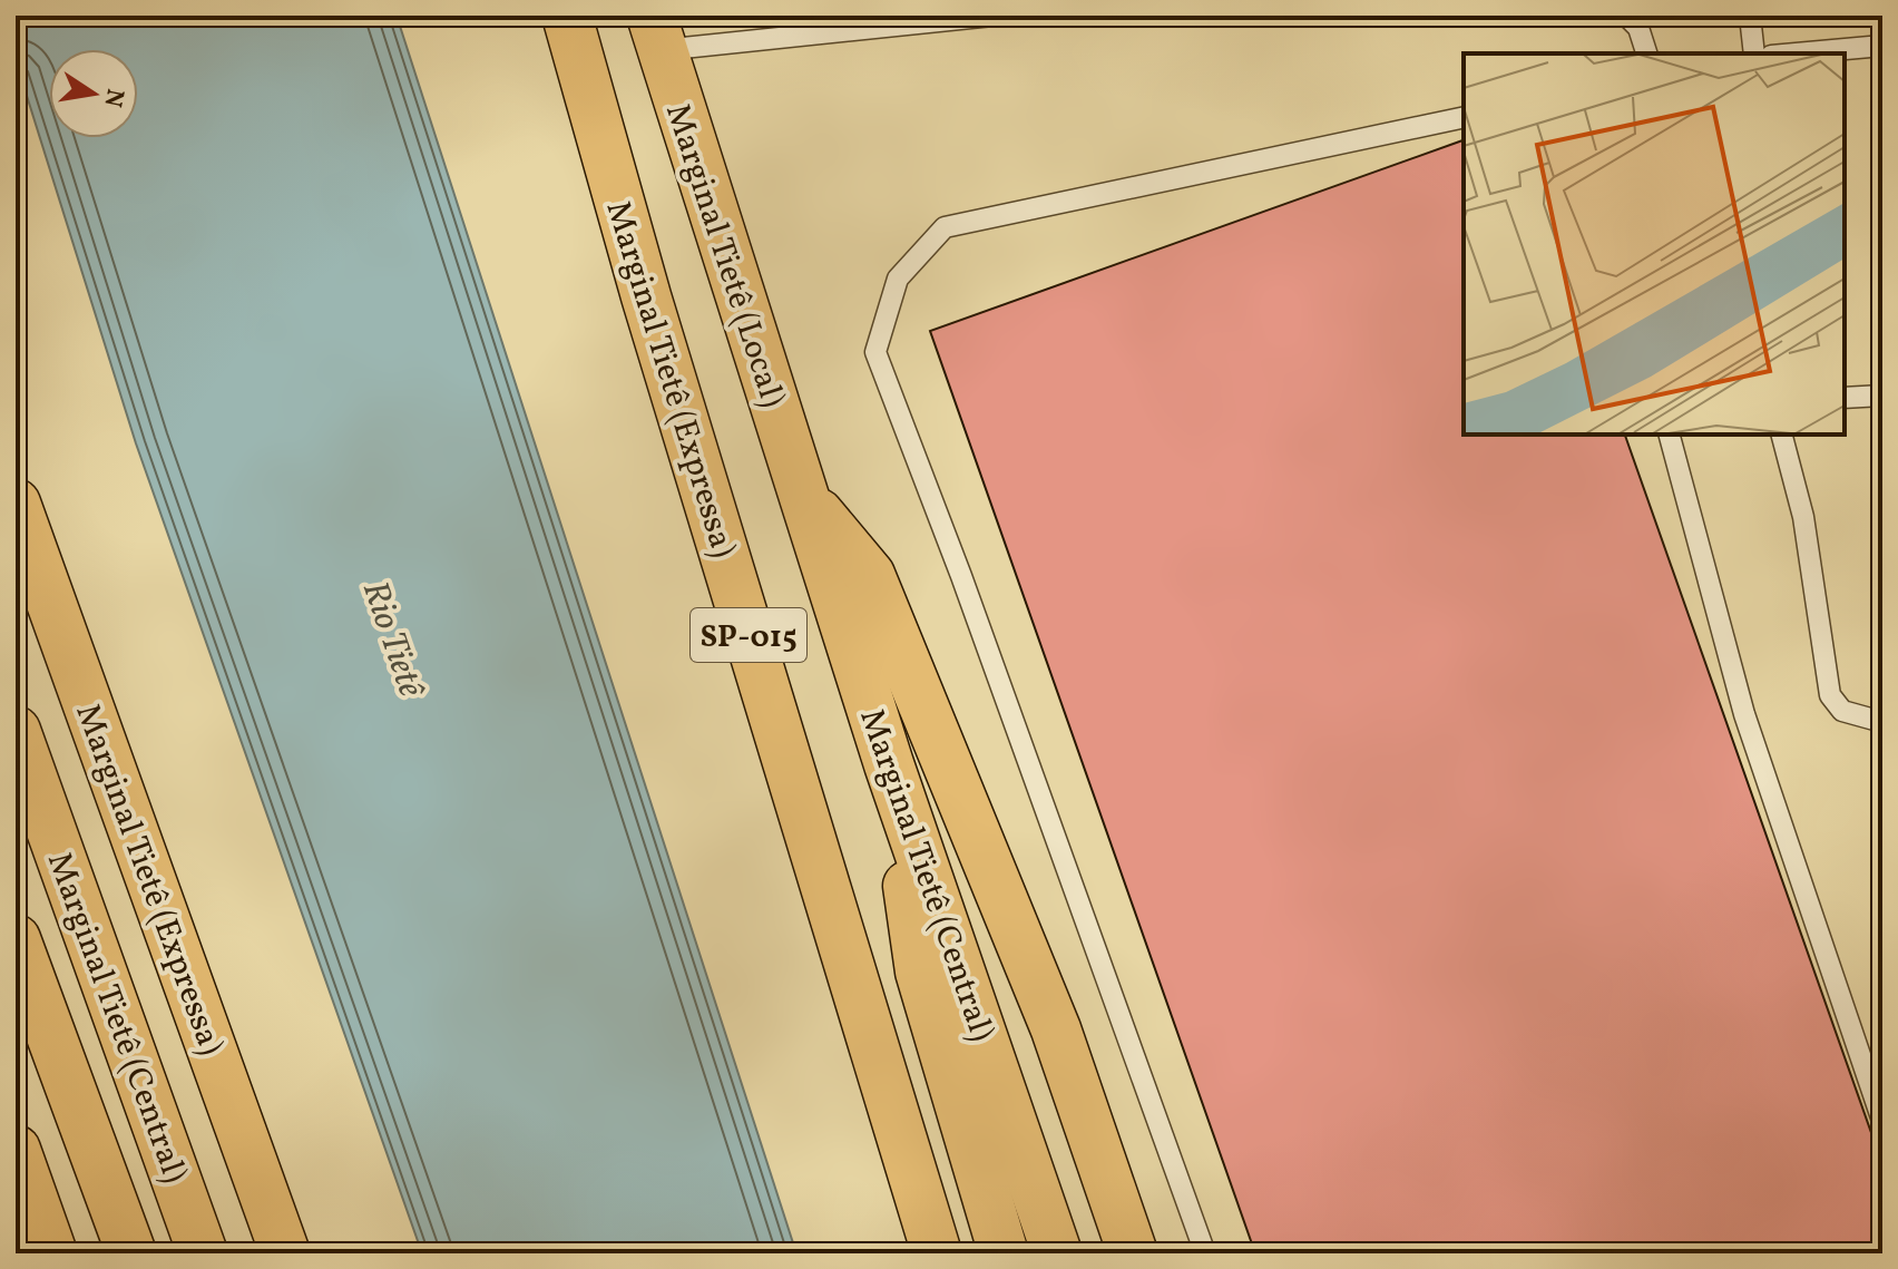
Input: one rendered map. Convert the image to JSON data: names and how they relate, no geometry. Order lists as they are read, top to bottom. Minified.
{"streets":{"highway":["Marginal Tietê (Local)","Marginal Tietê (Expressa)","SP-015","Marginal Tietê (Central)"]},"crossings":[["Marginal Tietê (Local)","Marginal Tietê (Central)"]],"water":["Rio Tietê"],"north":"right"}
